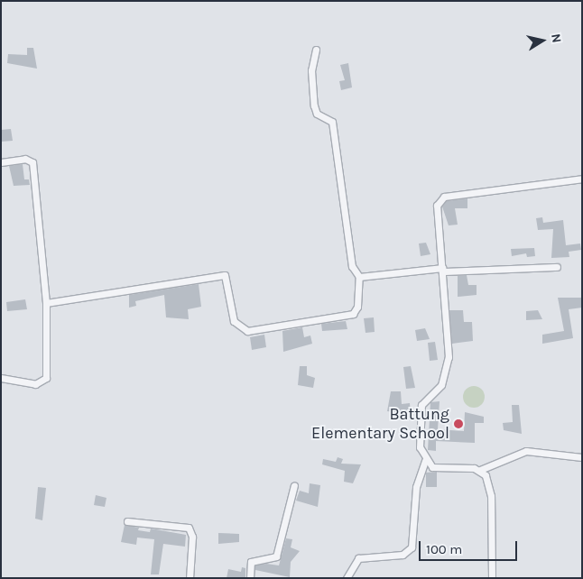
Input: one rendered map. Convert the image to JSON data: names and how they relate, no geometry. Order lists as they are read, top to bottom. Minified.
{"places":["Battung Elementary School"],"scale_bar":"100 m","north":"right"}
